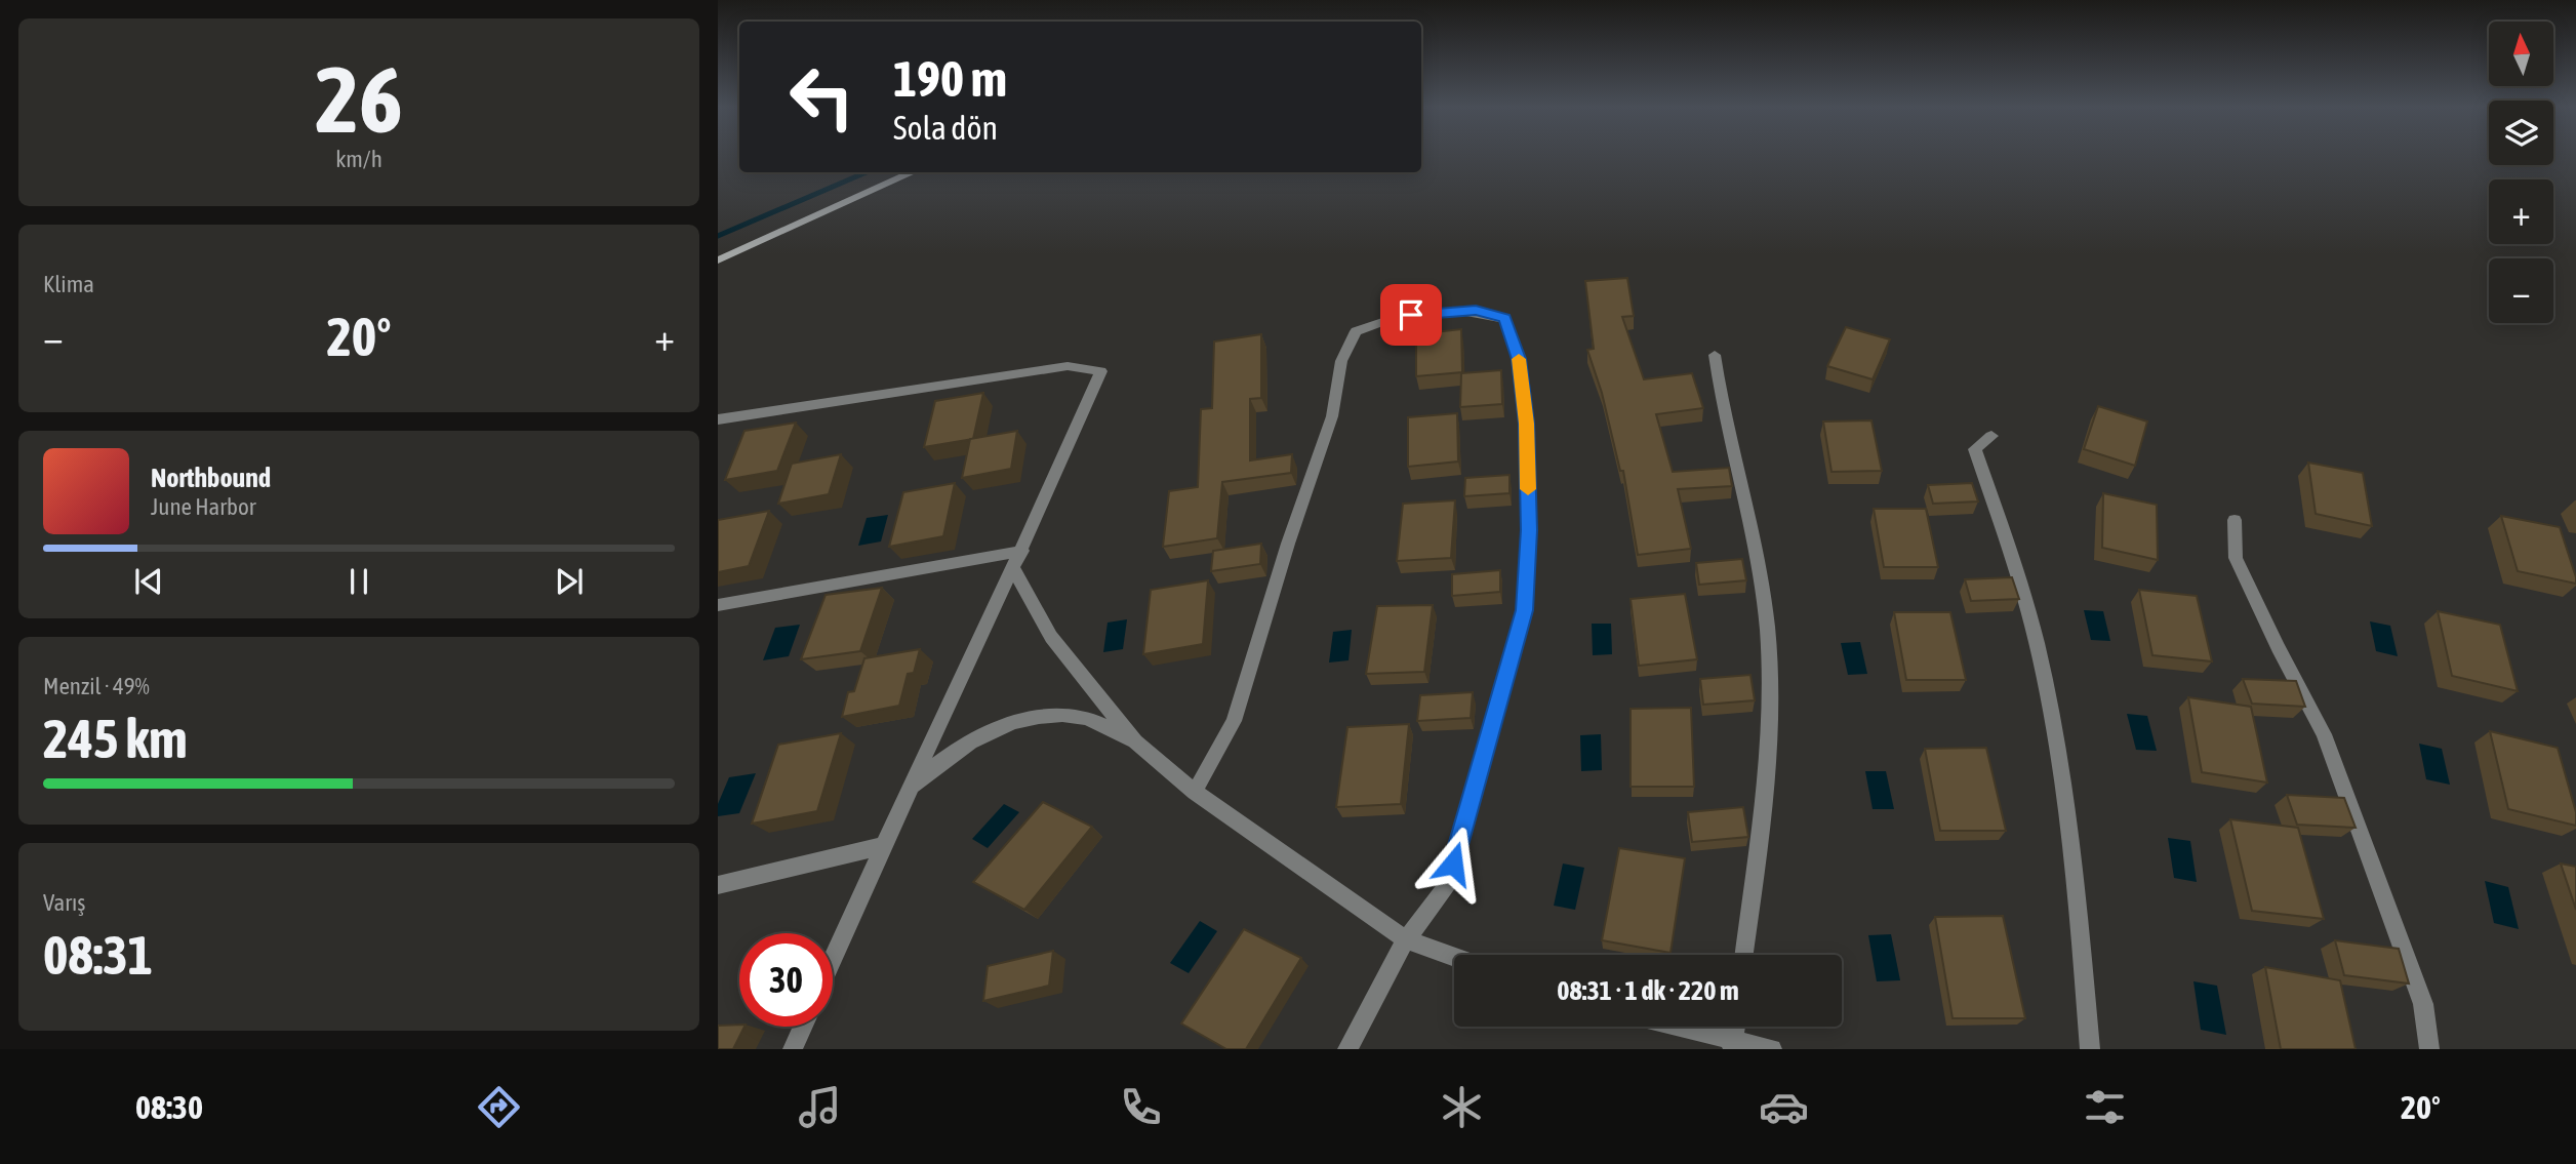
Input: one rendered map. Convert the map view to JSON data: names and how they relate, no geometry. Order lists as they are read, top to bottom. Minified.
{"north":"top","page":{"tile":[["26","km/h"],"Klima",["Menzil · 49%","245 km"],["Varış","08:31"]],"map_buttons":["+","−"],"turn":["190 m","Sola dön"],"heat":["−","20°","+"],"song":["Northbound","June Harbor"],"limit":"30","trip":"08:31 · 1 dk · 220 m","tabs":["08:30","20°"]}}
